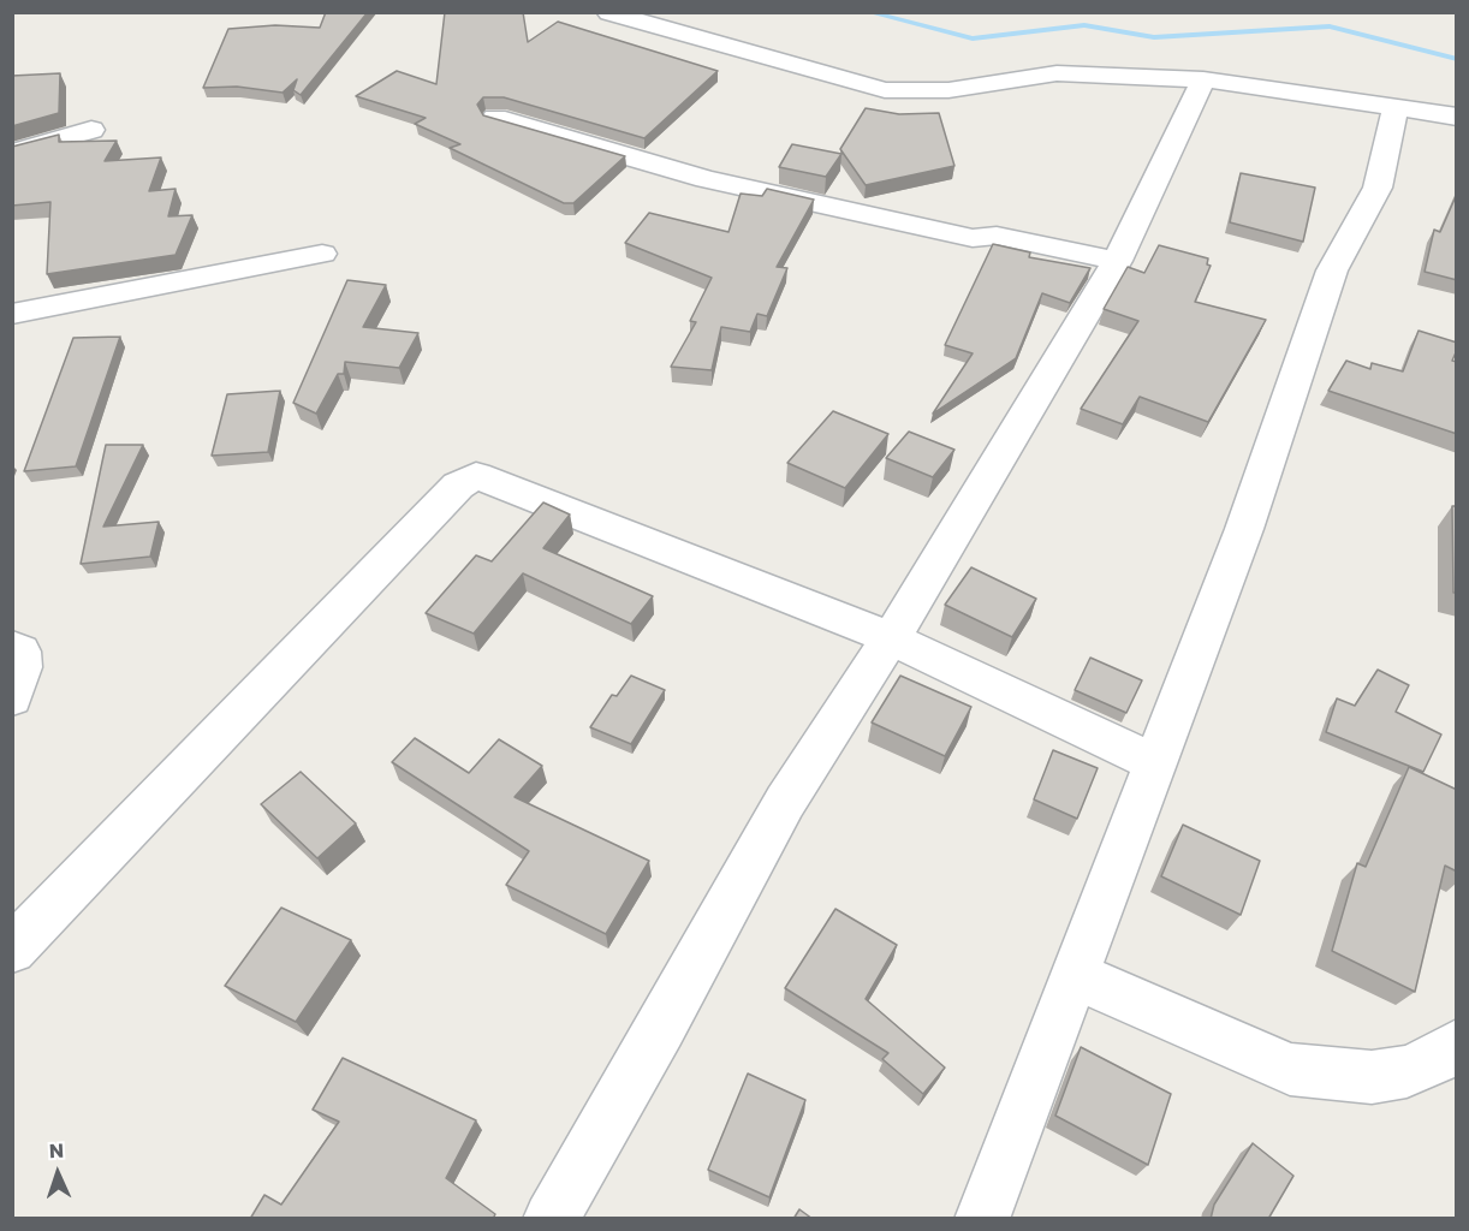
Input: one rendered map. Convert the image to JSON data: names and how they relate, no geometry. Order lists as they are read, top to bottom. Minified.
{"north":"top"}
